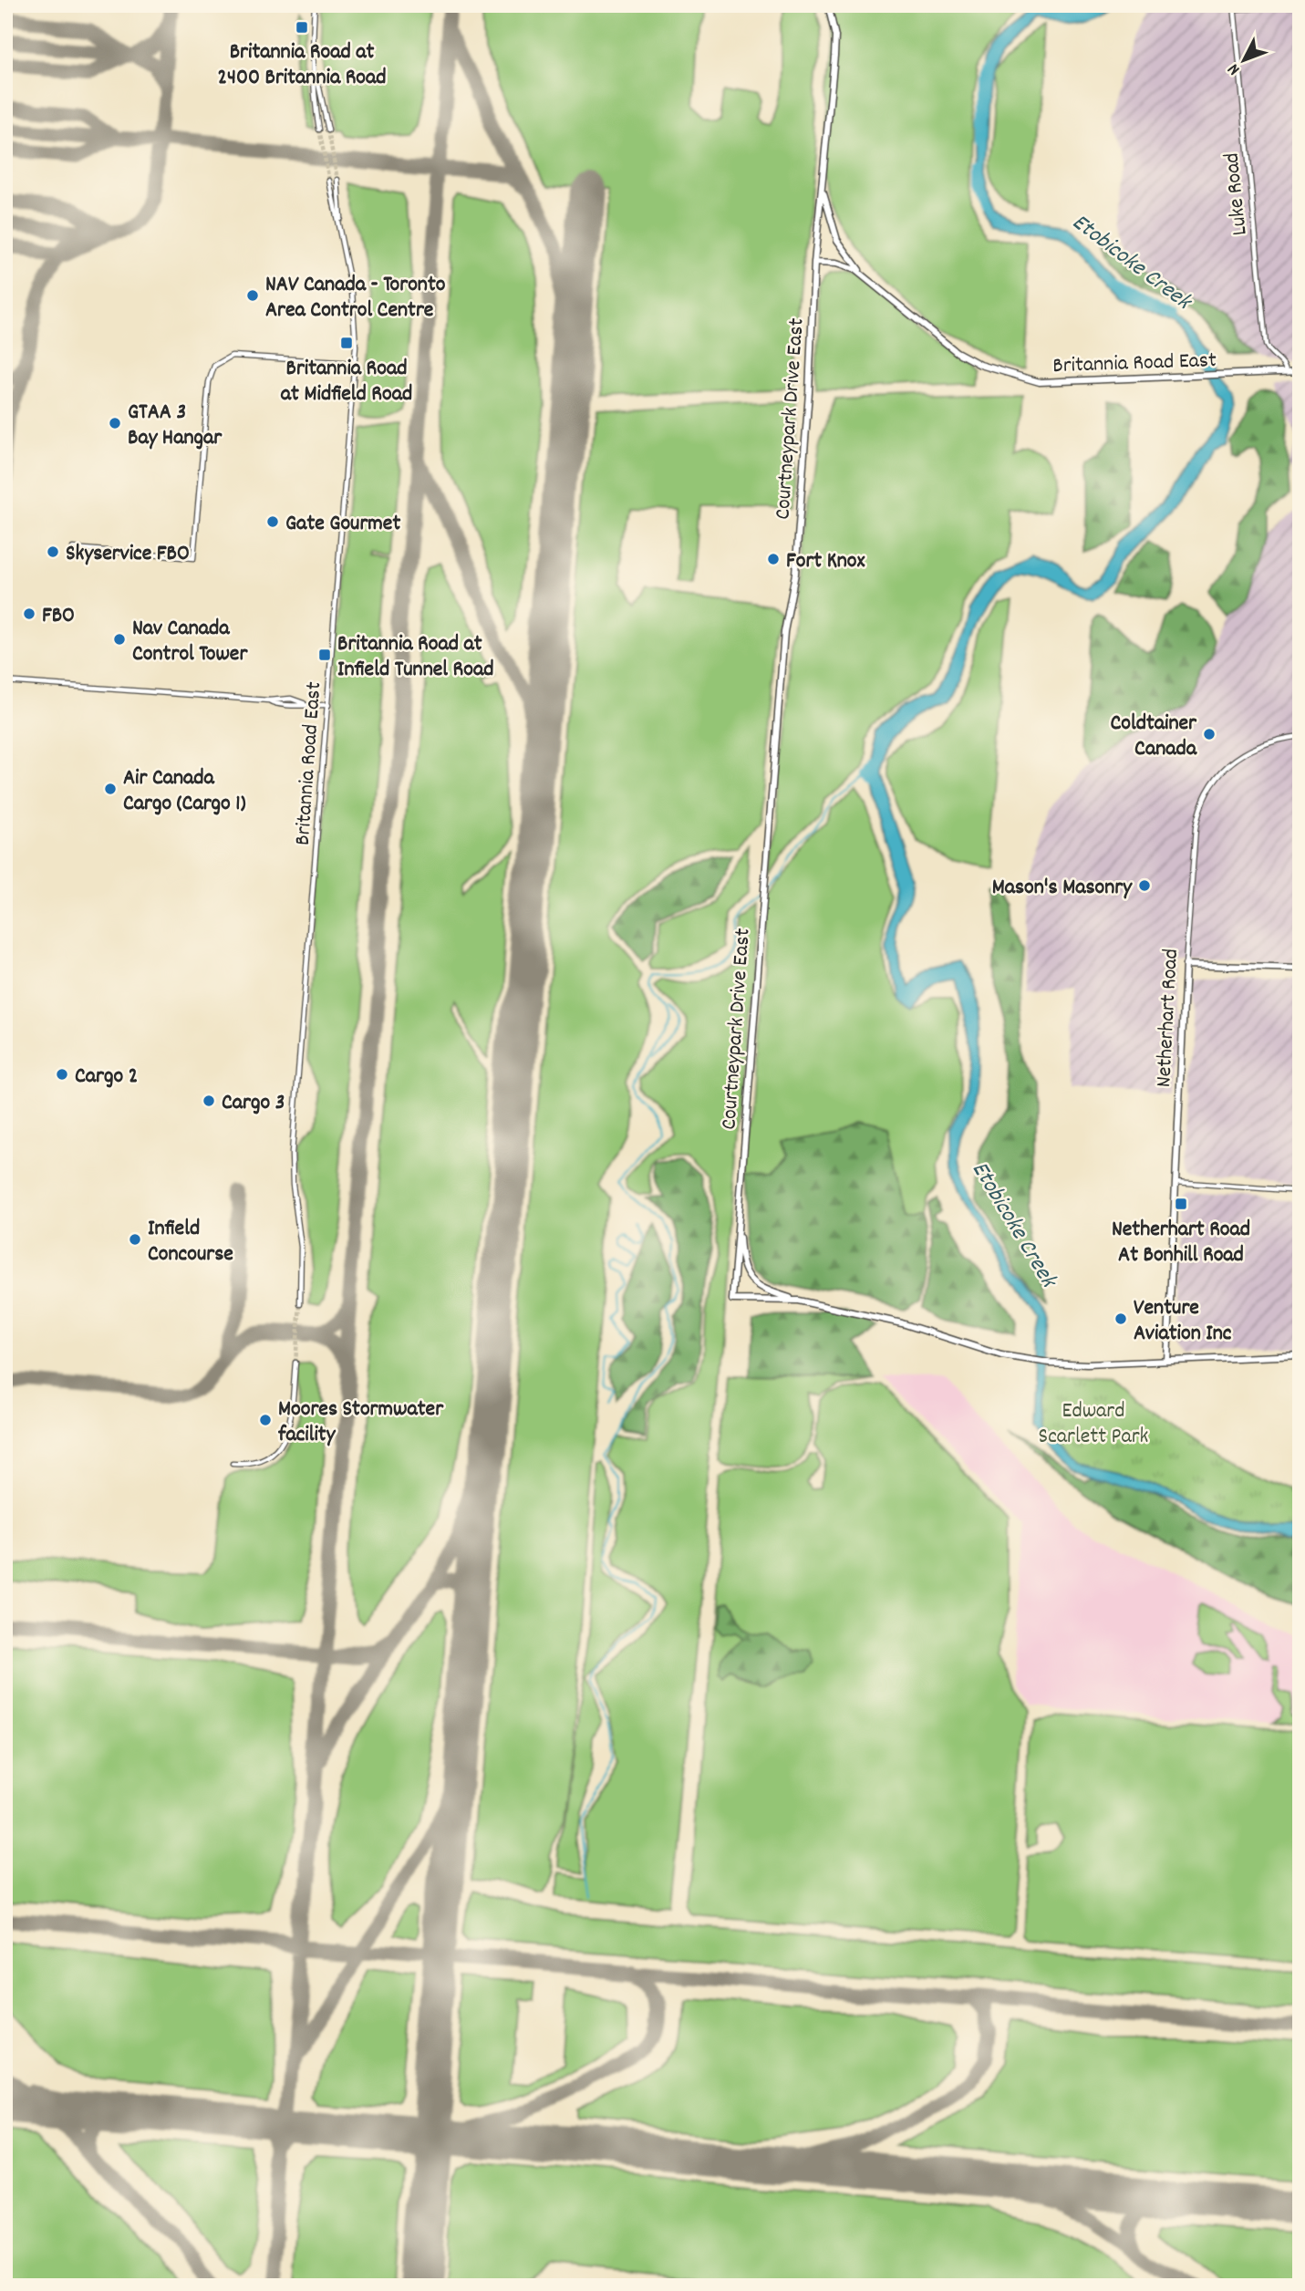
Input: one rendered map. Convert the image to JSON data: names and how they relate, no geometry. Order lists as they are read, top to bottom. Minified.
{"streets":{"street":["Luke Road","Britannia Road East","Courtneypark Drive East","Netherhart Road"]},"crossings":[["Luke Road","Britannia Road East"],["Britannia Road East","Courtneypark Drive East"],["Courtneypark Drive East","Netherhart Road"]],"water":["Etobicoke Creek"],"parks":["Edward Scarlett Park"],"places":{"transit":["Britannia Road at 2400 Britannia Road","Britannia Road at Midfield Road","Britannia Road at Infield Tunnel Road","Netherhart Road At Bonhill Road"],"other":["NAV Canada - Toronto Area Control Centre","GTAA 3 Bay Hangar","Gate Gourmet","Skyservice FBO","Fort Knox","FBO","Nav Canada Control Tower","Coldtainer Canada","Air Canada Cargo (Cargo 1)","Mason's Masonry","Cargo 2","Cargo 3","Infield Concourse","Venture Aviation Inc","Moores Stormwater facility"]},"north":"bottom left"}
